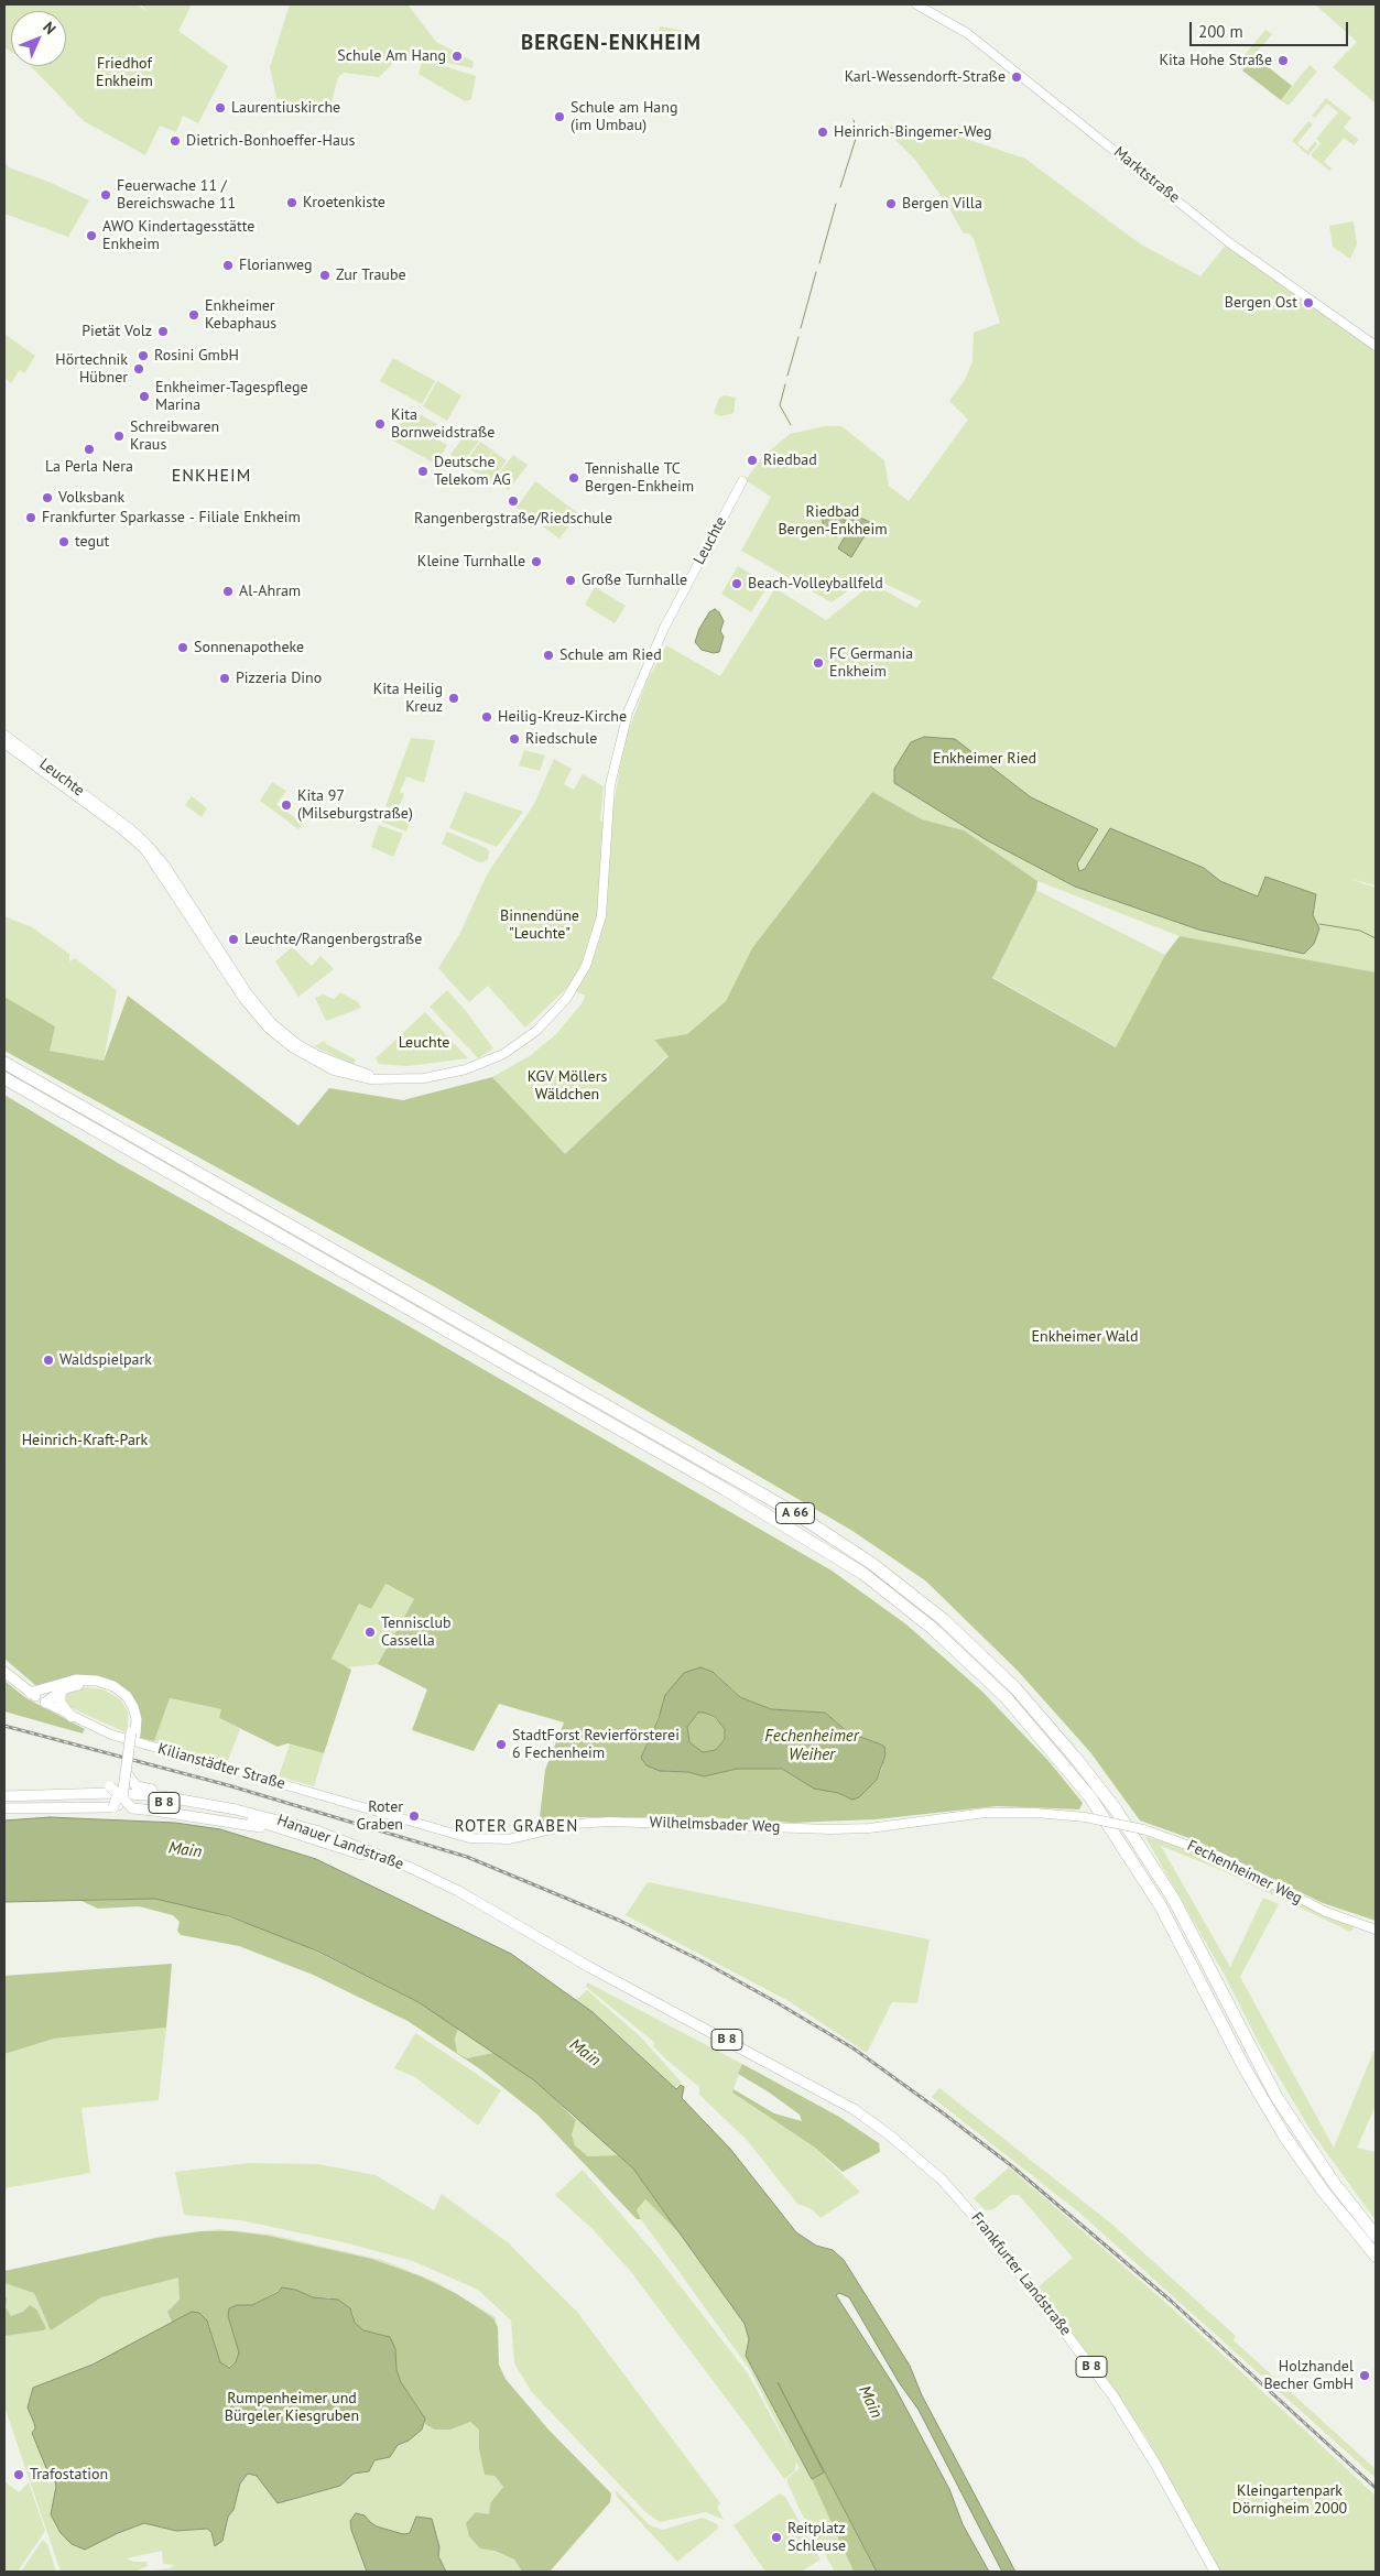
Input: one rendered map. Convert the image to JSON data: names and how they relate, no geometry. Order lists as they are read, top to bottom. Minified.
{"streets":{"highway":["A 66"],"main road":["Kilianstädter Straße","B 8","Hanauer Landstraße","Frankfurter Landstraße"],"street":["Marktstraße","Leuchte","Wilhelmsbader Weg","Fechenheimer Weg"]},"crossings":[["Kilianstädter Straße","Wilhelmsbader Weg"],["Wilhelmsbader Weg","Fechenheimer Weg"],["Hanauer Landstraße","Frankfurter Landstraße"]],"districts":["BERGEN-ENKHEIM","ENKHEIM","ROTER GRABEN"],"water":["Fechenheimer Weiher","Main"],"parks":["Friedhof Enkheim","Riedbad Bergen-Enkheim","Enkheimer Ried","Binnendüne \"Leuchte\"","Leuchte","KGV Möllers Wäldchen","Enkheimer Wald","Heinrich-Kraft-Park","Rumpenheimer und Bürgeler Kiesgruben","Kleingartenpark Dörnigheim 2000"],"places":["Schule Am Hang","Kita Hohe Straße","Karl-Wessendorft-Straße","Laurentiuskirche","Schule am Hang (im Umbau)","Heinrich-Bingemer-Weg","Dietrich-Bonhoeffer-Haus","Feuerwache 11 / Bereichswache 11","Kroetenkiste","Bergen Villa","AWO Kindertagesstätte Enkheim","Florianweg","Zur Traube","Bergen Ost","Enkheimer Kebaphaus","Pietät Volz","Rosini GmbH","Hörtechnik Hübner","Enkheimer-Tagespflege Marina","Kita Bornweidstraße","Schreibwaren Kraus","La Perla Nera","Riedbad","Deutsche Telekom AG","Tennishalle TC Bergen-Enkheim","Volksbank","Rangenbergstraße/Riedschule","Frankfurter Sparkasse - Filiale Enkheim","tegut","Kleine Turnhalle","Große Turnhalle","Beach-Volleyballfeld","Al-Ahram","Sonnenapotheke","Schule am Ried","FC Germania Enkheim","Pizzeria Dino","Kita Heilig Kreuz","Heilig-Kreuz-Kirche","Riedschule","Kita 97 (Milseburgstraße)","Leuchte/Rangenbergstraße","Waldspielpark","Tennisclub Cassella","StadtForst Revierförsterei 6 Fechenheim","Roter Graben","Holzhandel Becher GmbH","Trafostation","Reitplatz Schleuse"],"scale_bar":"200 m","north":"top right"}
